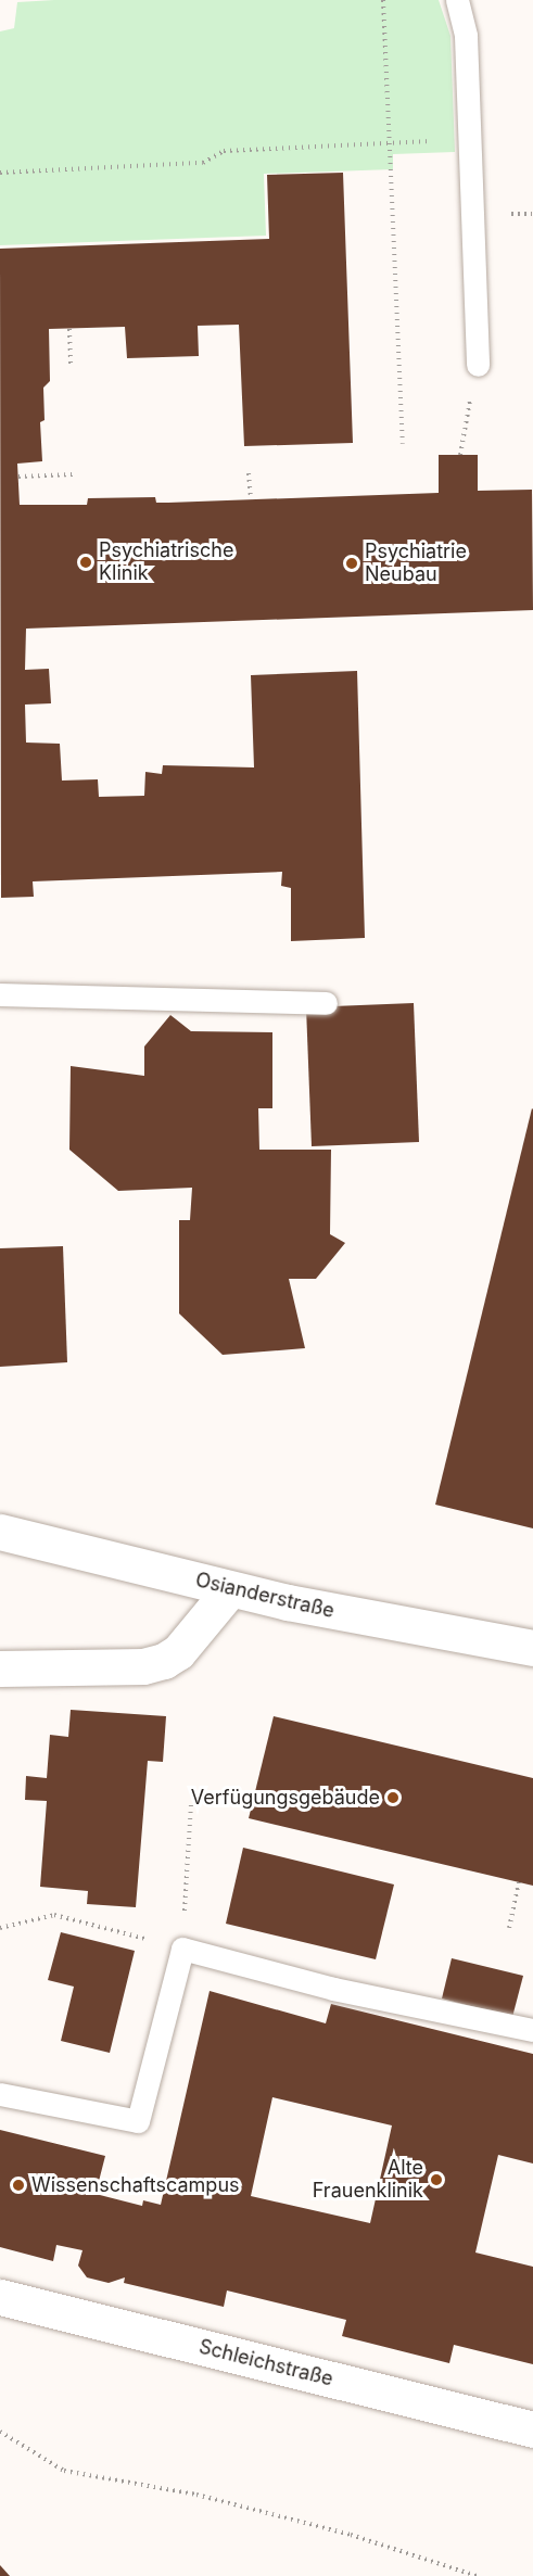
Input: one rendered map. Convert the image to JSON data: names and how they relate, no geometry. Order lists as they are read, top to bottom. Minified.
{"streets":{"street":["Osianderstraße","Schleichstraße"]},"places":["Psychiatrische Klinik","Psychiatrie Neubau","Verfügungsgebäude","Alte Frauenklinik","Wissenschaftscampus"]}
